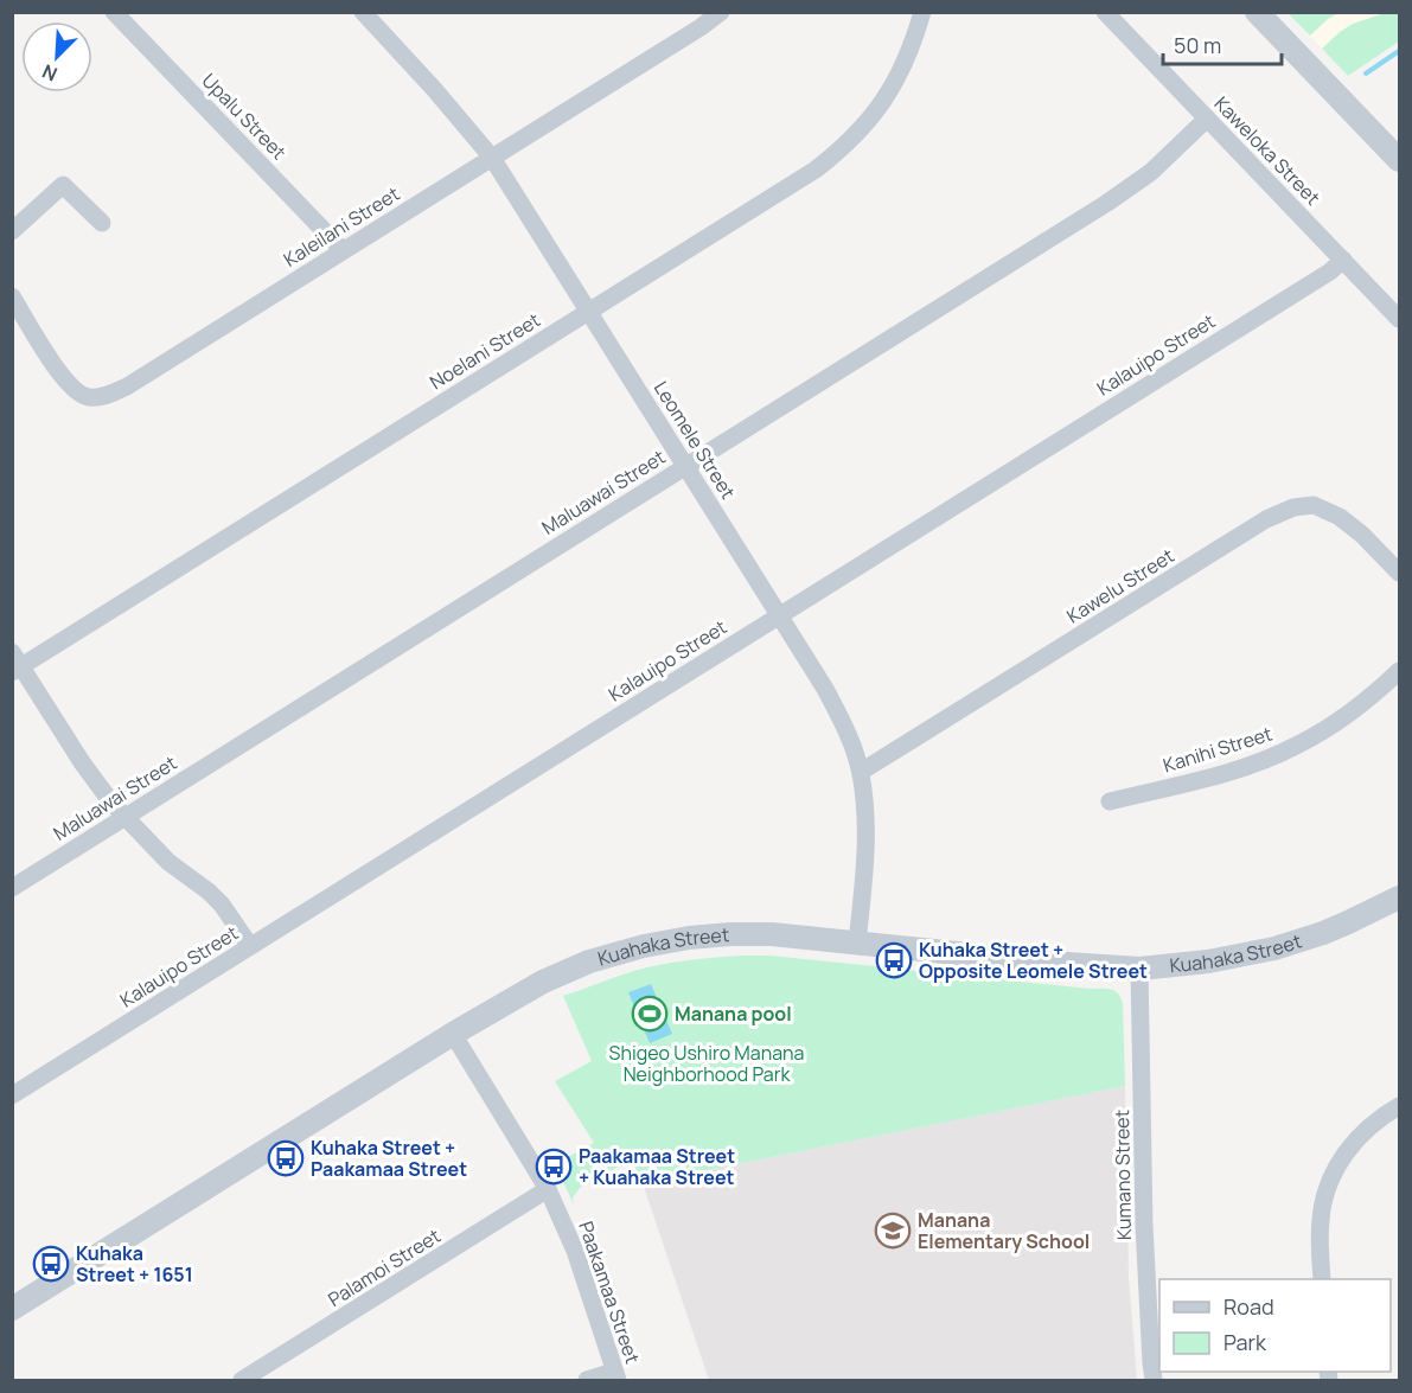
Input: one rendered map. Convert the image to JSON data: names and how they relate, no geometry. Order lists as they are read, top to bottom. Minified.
{"streets":{"street":["Upalu Street","Kaweloka Street","Kaleilani Street","Noelani Street","Kalauipo Street","Leomele Street","Maluawai Street","Kawelu Street","Kanihi Street","Kuahaka Street","Kumano Street","Palamoi Street","Paakamaa Street"]},"crossings":[["Upalu Street","Kaleilani Street"],["Kaweloka Street","Kalauipo Street"],["Kaweloka Street","Maluawai Street"],["Kaleilani Street","Leomele Street"],["Noelani Street","Leomele Street"],["Kalauipo Street","Leomele Street"],["Leomele Street","Maluawai Street"],["Leomele Street","Kawelu Street"],["Leomele Street","Kuahaka Street"],["Kuahaka Street","Kumano Street"],["Kuahaka Street","Paakamaa Street"],["Palamoi Street","Paakamaa Street"]],"parks":["Shigeo Ushiro Manana Neighborhood Park"],"places":{"bus stop":["Kuhaka Street + Opposite Leomele Street","Kuhaka Street + Paakamaa Street","Paakamaa Street + Kuahaka Street","Kuhaka Street + 1651"],"sports":["Manana pool"],"school or university":["Manana Elementary School"]},"legend":["Road","Park"],"scale_bar":"50 m","north":"bottom left"}
